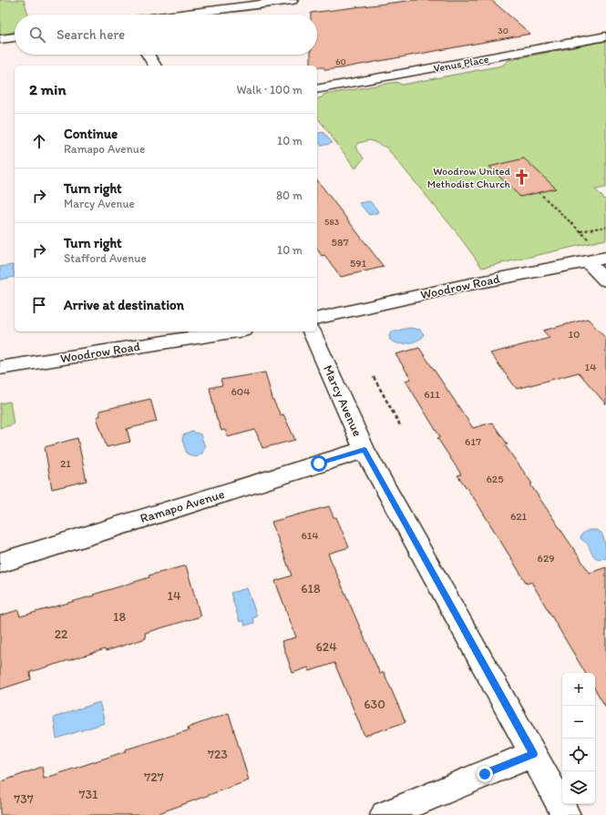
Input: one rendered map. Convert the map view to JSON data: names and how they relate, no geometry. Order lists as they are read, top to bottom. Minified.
{"streets":{"street":["Venus Place","Woodrow Road","Marcy Avenue","Ramapo Avenue"]},"crossings":[["Marcy Avenue","Ramapo Avenue"]],"places":{"church":["Woodrow United Methodist Church"]},"house_numbers":["30","60","583","587","591","10","14","604","611","617","21","625","621","614","629","618","14","18","22","624","630","723","727","731","737"],"page":{"search":"Search here","heading":["2 min","Walk · 100 m"],"list":[["Continue","Ramapo Avenue","10 m"],["Turn right","Marcy Avenue","80 m"],["Turn right","Stafford Avenue","10 m"],"Arrive at destination"],"map_buttons":["+","−"]}}
